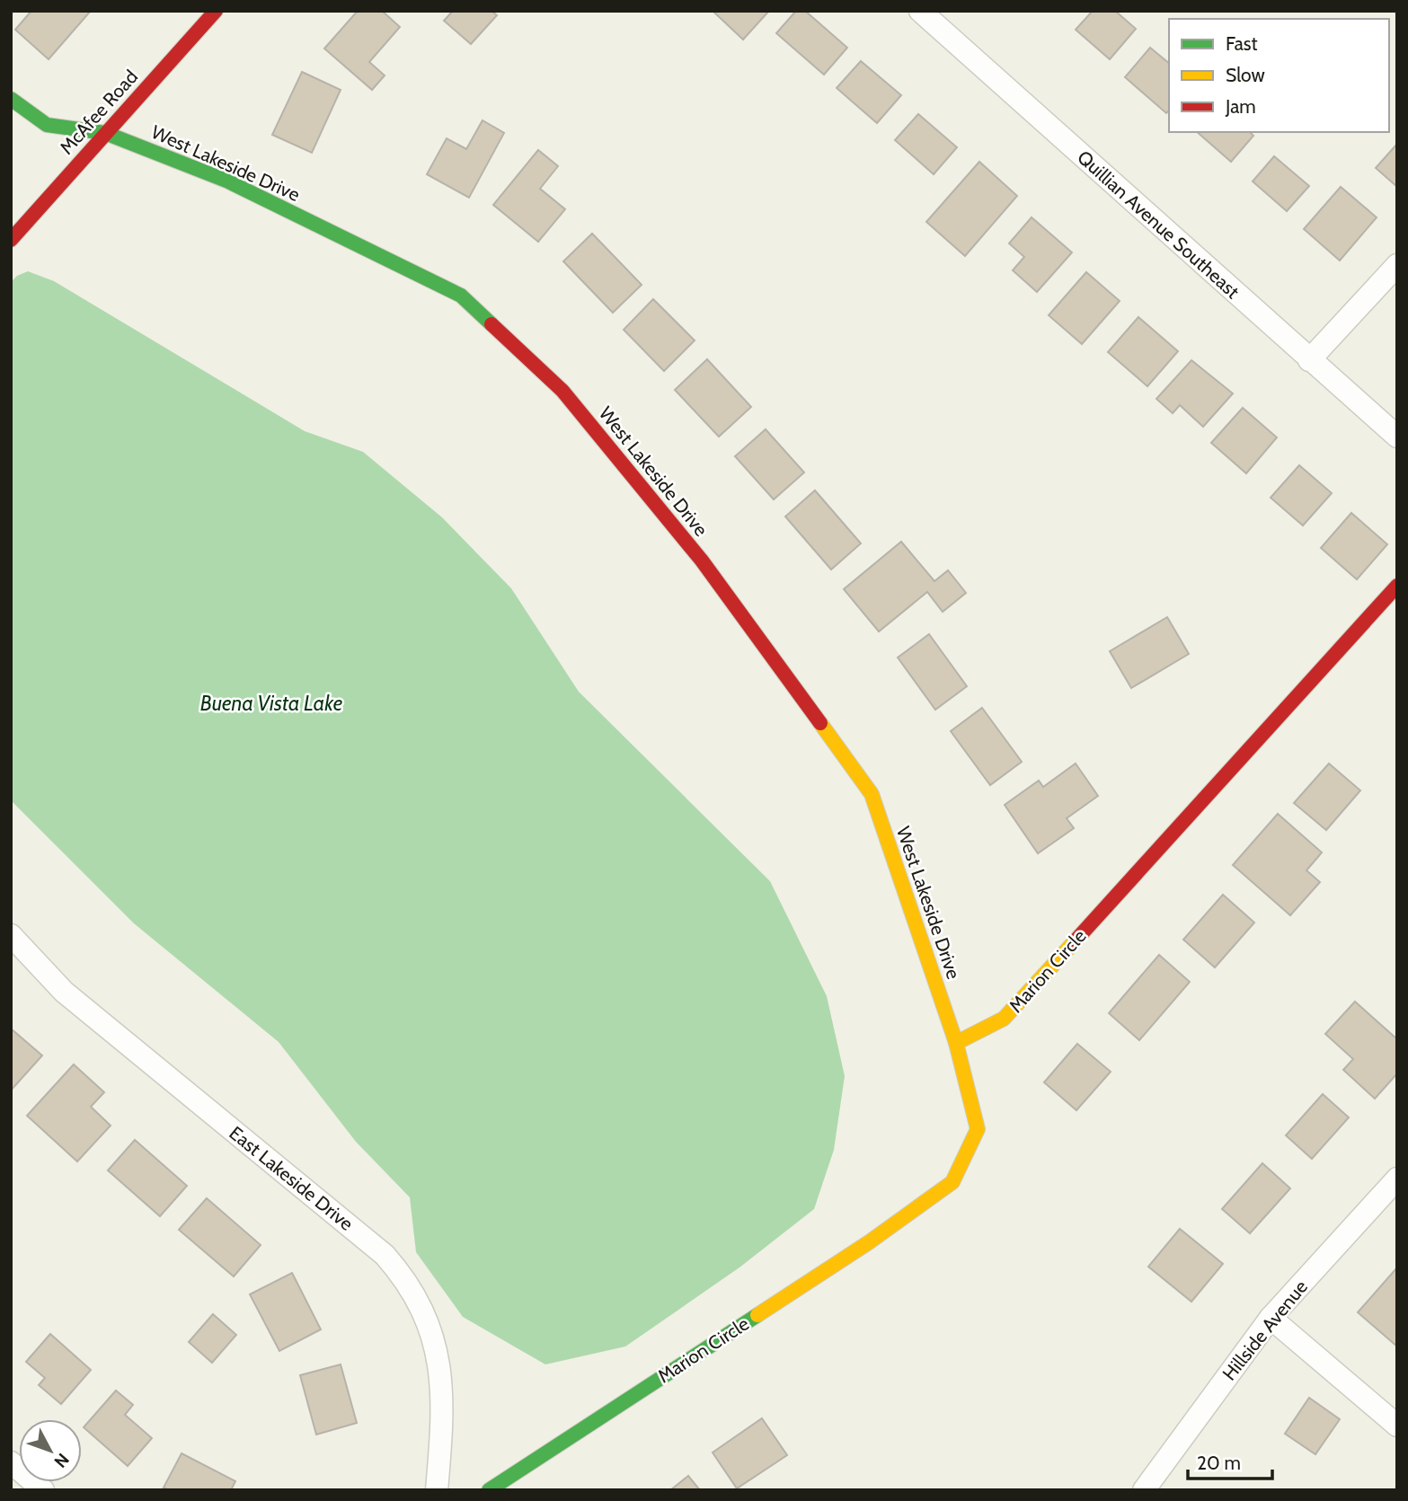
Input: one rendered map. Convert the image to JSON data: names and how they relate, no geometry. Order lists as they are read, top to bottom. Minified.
{"streets":{"street":["McAfee Road","West Lakeside Drive","Quillian Avenue Southeast","Marion Circle","East Lakeside Drive","Hillside Avenue"]},"crossings":[["McAfee Road","West Lakeside Drive"],["West Lakeside Drive","Marion Circle"]],"water":["Buena Vista Lake"],"legend":["Fast","Slow","Jam"],"scale_bar":"20 m","north":"bottom right"}
